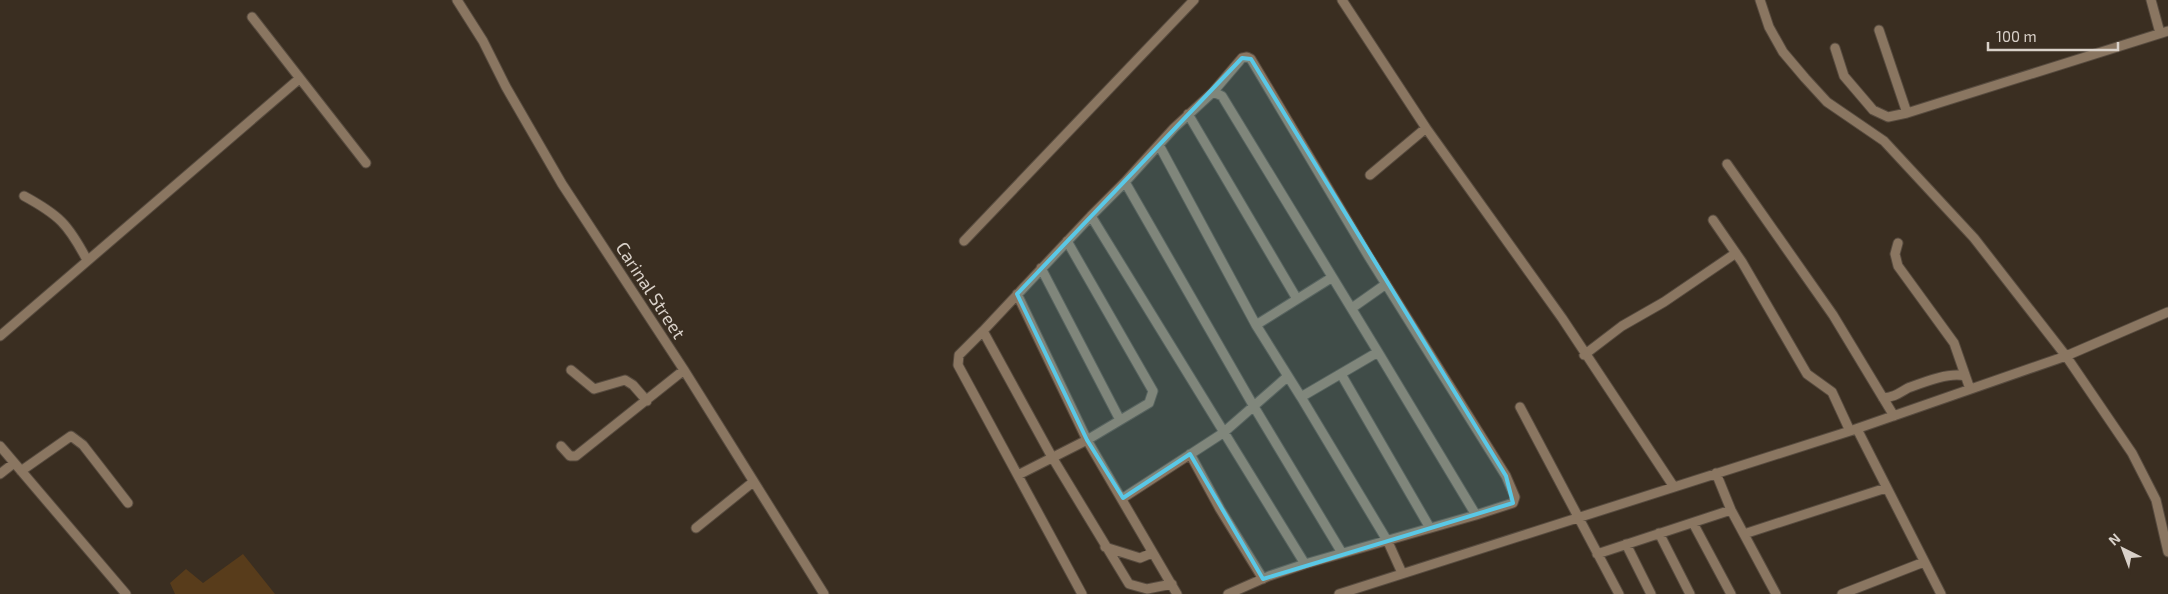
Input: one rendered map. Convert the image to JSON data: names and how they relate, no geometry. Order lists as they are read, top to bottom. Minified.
{"streets":{"street":["Carinal Street"]},"scale_bar":"100 m","north":"top left"}
